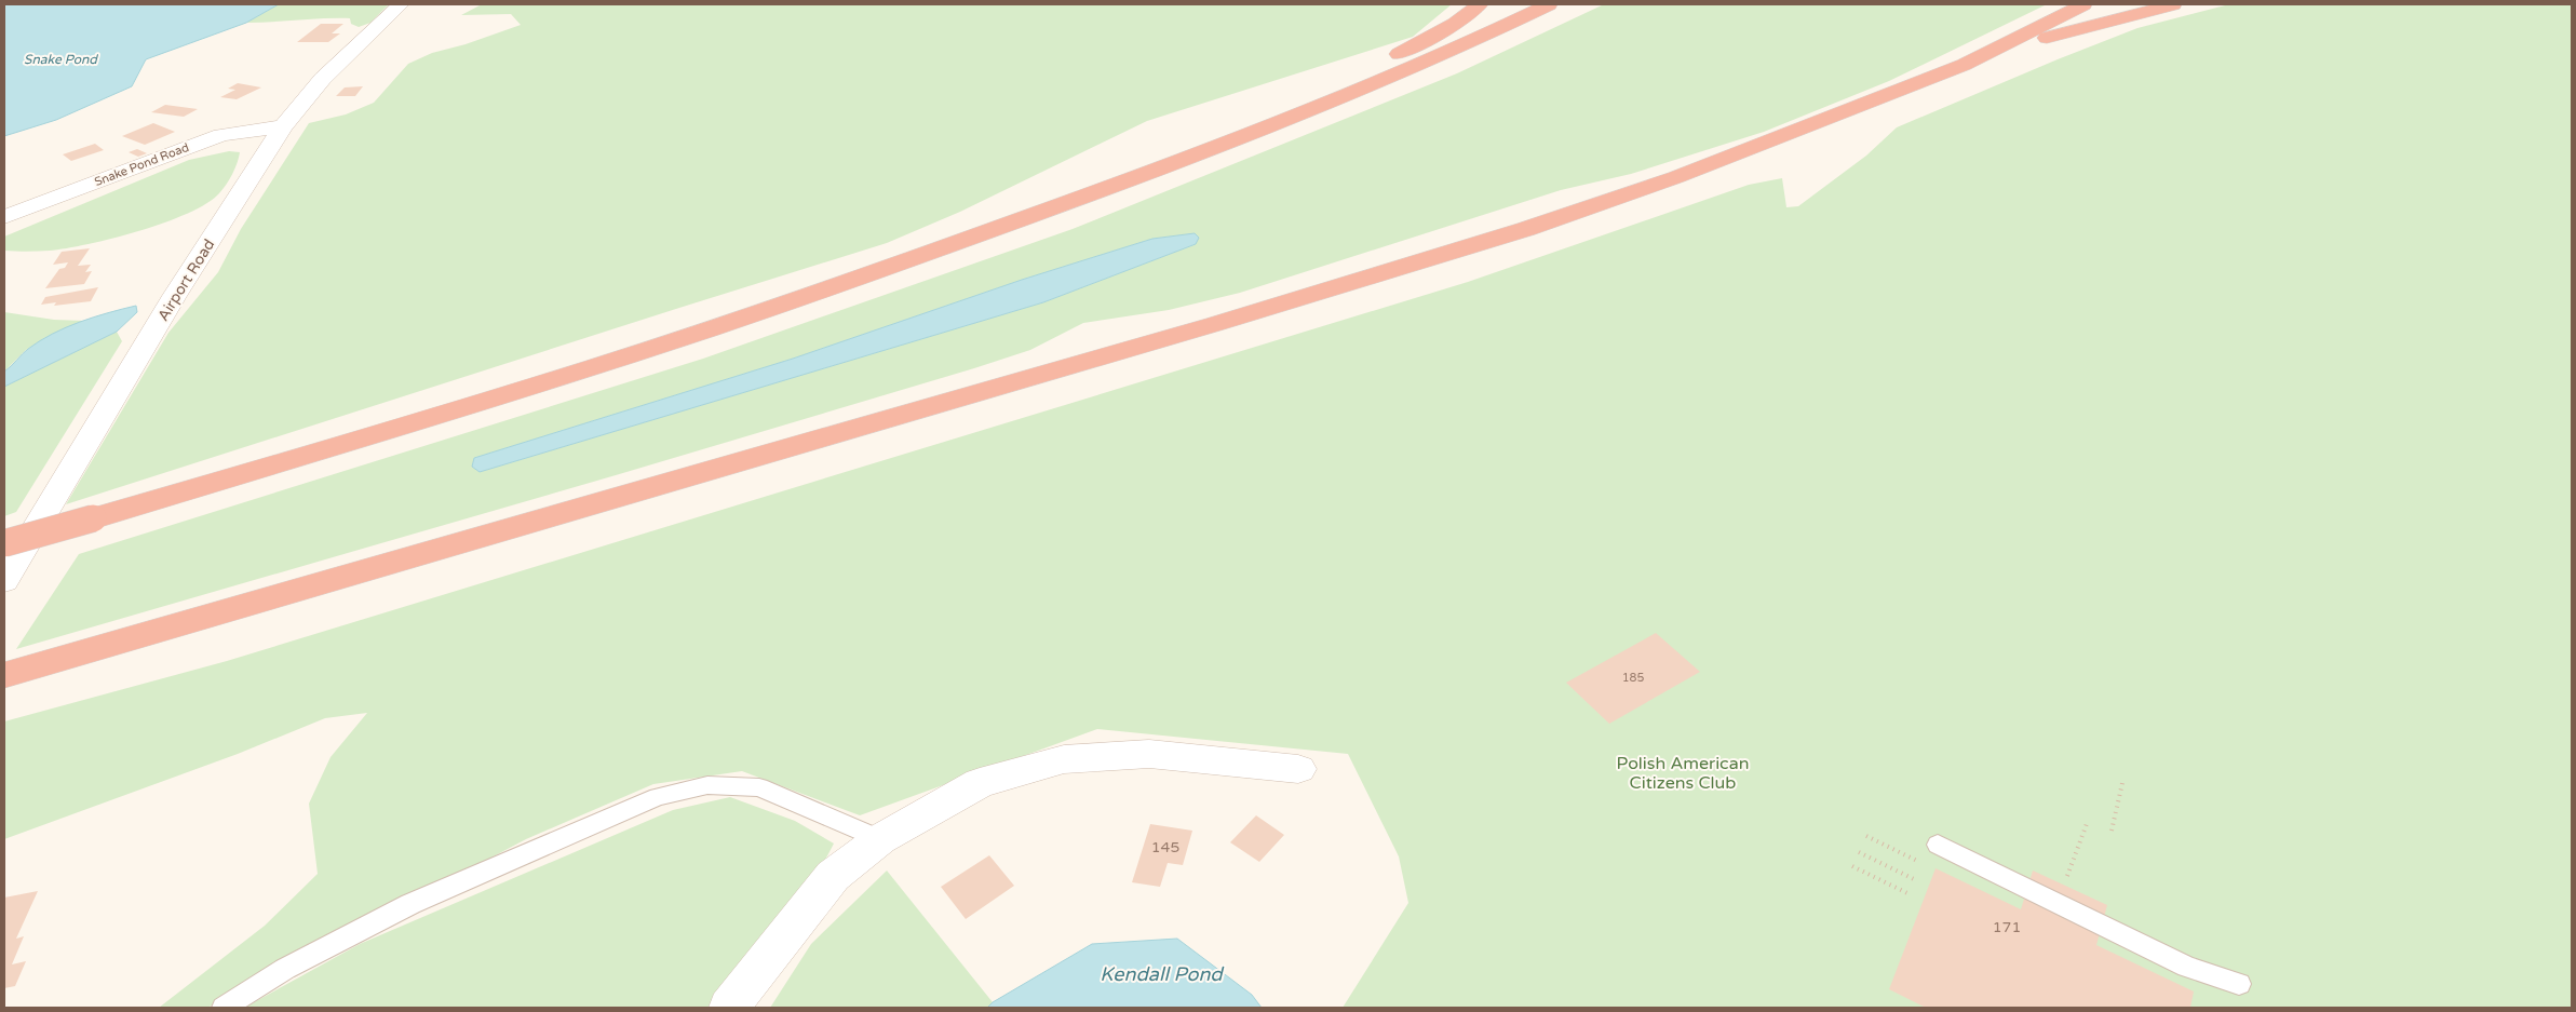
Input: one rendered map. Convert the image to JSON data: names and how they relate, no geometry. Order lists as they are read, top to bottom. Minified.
{"streets":{"street":["Snake Pond Road","Airport Road"]},"crossings":[["Snake Pond Road","Airport Road"]],"water":["Snake Pond","Kendall Pond"],"parks":["Polish American Citizens Club"],"house_numbers":["185","145","171"]}
